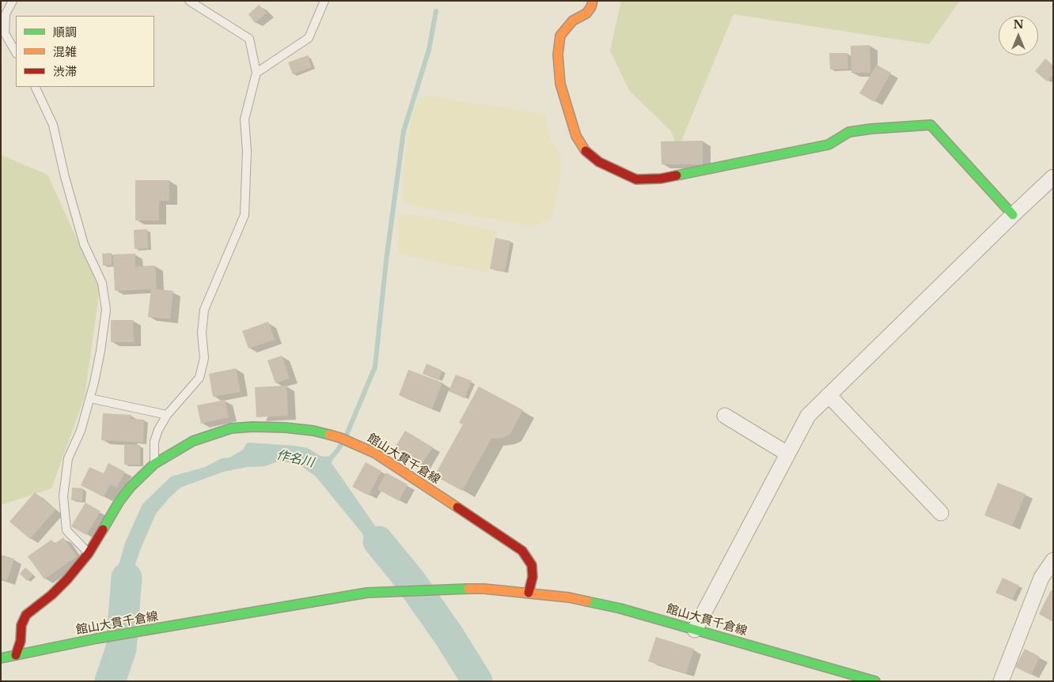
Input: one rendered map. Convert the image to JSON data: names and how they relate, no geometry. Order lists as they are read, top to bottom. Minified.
{"streets":{"main road":["館山大貫千倉線"]},"water":["作名川"],"legend":["順調","混雑","渋滞"],"north":"top"}
